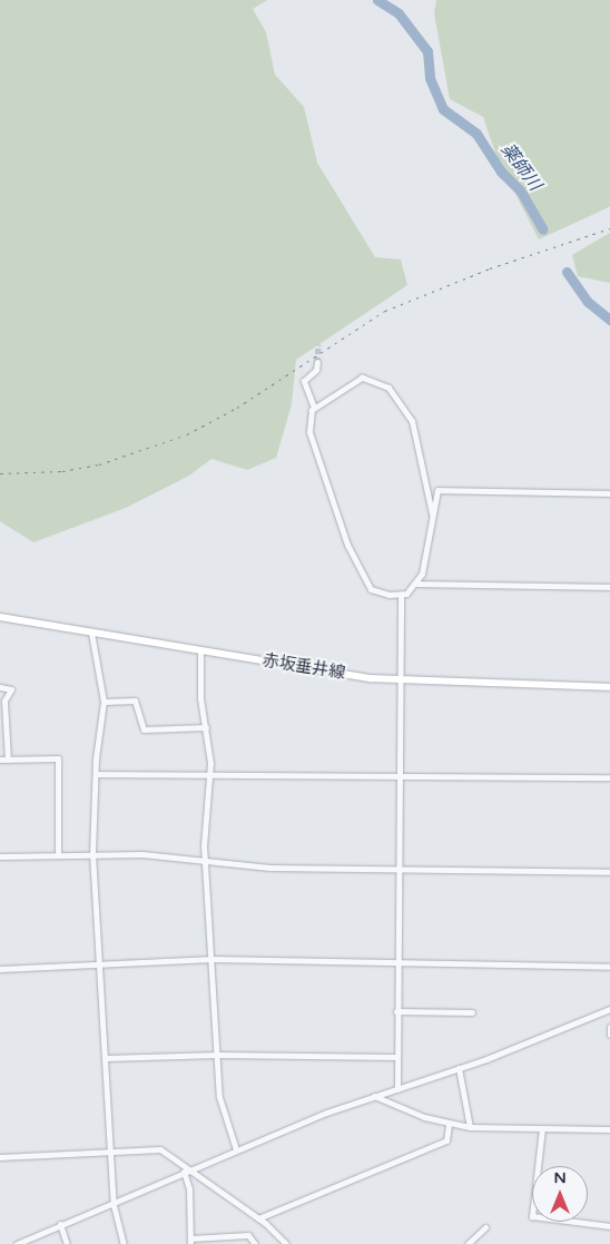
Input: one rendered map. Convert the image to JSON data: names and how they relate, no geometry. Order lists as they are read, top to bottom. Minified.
{"streets":{"main road":["赤坂垂井線"]},"water":["薬師川"],"north":"top"}
